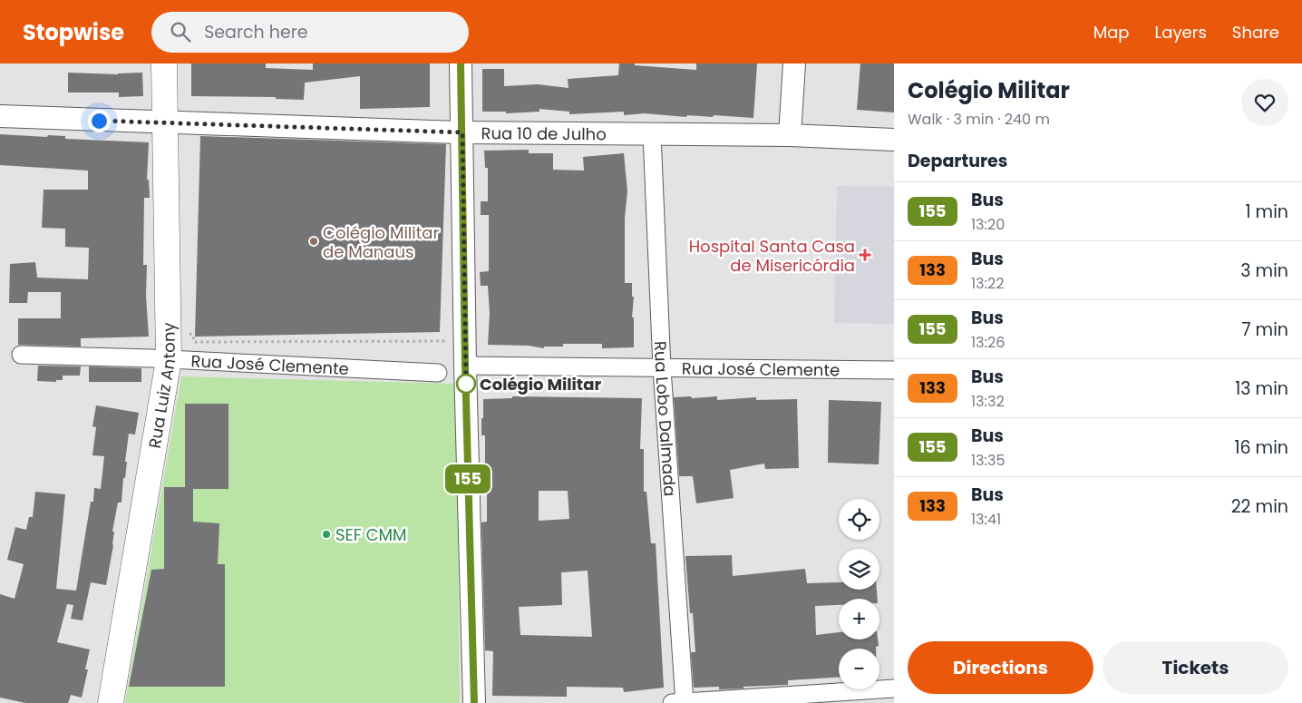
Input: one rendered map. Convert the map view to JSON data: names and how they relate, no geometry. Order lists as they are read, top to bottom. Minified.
{"streets":{"main road":["Rua Luiz Antony"],"street":["Rua 10 de Julho","Rua José Clemente","Rua Lobo Dalmada"]},"crossings":[["Rua 10 de Julho","Rua Luiz Antony"],["Rua 10 de Julho","Rua Lobo Dalmada"],["Rua José Clemente","Rua Luiz Antony"],["Rua José Clemente","Rua Lobo Dalmada"]],"places":{"other":["Colégio Militar de Manaus","Colégio Militar","SEF CMM"],"health":["Hospital Santa Casa de Misericórdia"]},"lines":["bus line 155"],"page":{"header":"Stopwise","search":"Search here","nav":["Map","Layers","Share"],"on_map":"155","heading":[["Colégio Militar","Walk · 3 min · 240 m"],"Departures"],"list":[{"mark":"155","name":"Bus","note":"13:20","value":"1 min"},{"mark":"133","name":"Bus","note":"13:22","value":"3 min"},{"mark":"155","name":"Bus","note":"13:26","value":"7 min"},{"mark":"133","name":"Bus","note":"13:32","value":"13 min"},{"mark":"155","name":"Bus","note":"13:35","value":"16 min"},{"mark":"133","name":"Bus","note":"13:41","value":"22 min"}],"map_buttons":["+","−"],"buttons":["Directions","Tickets"]}}
